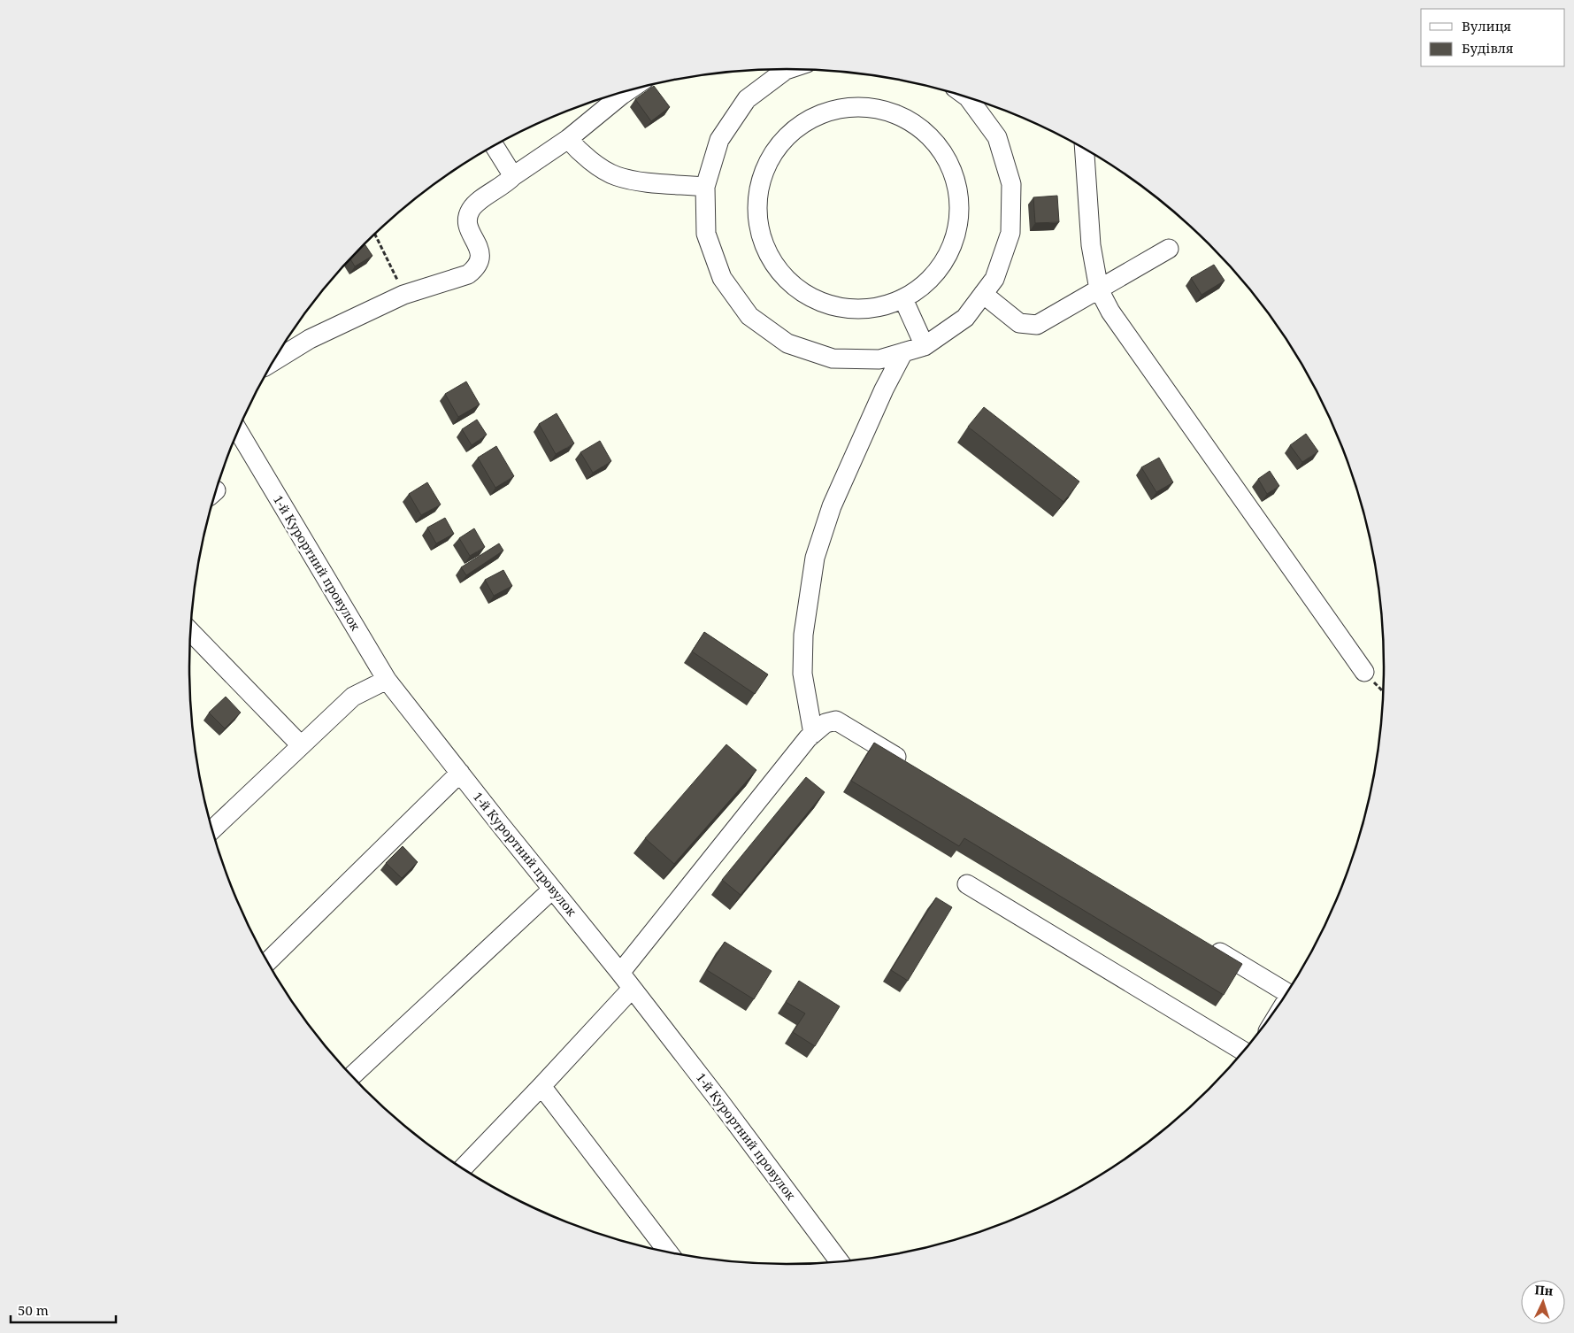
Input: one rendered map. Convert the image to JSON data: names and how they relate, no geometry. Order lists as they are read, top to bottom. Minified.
{"streets":{"street":["1-й Курортний провулок"]},"legend":["Вулиця","Будівля"],"scale_bar":"50 m","north":"top"}
